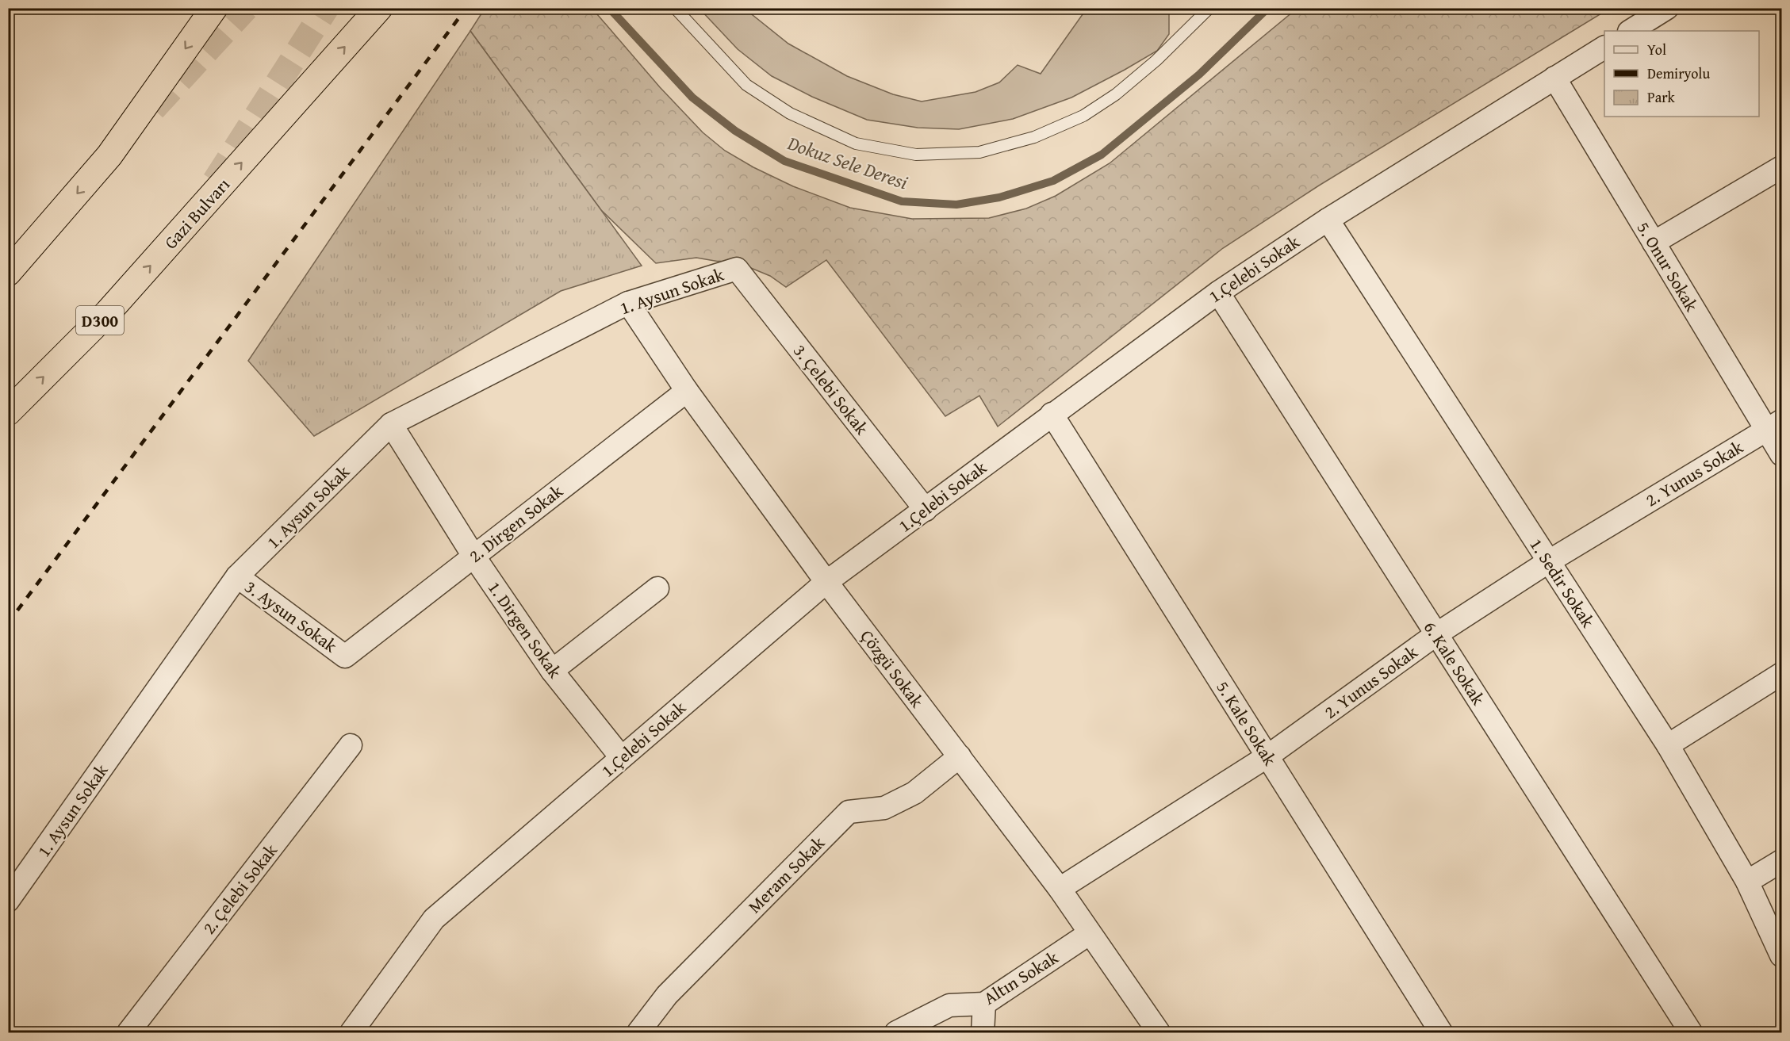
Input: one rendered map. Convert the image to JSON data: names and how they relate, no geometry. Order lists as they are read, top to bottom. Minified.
{"streets":{"highway":["Gazi Bulvarı","D300"],"street":["5. Onur Sokak","1.Çelebi Sokak","1. Aysun Sokak","3. Çelebi Sokak","2. Yunus Sokak","2. Dirgen Sokak","1. Sedir Sokak","3. Aysun Sokak","1. Dirgen Sokak","6. Kale Sokak","Çözgü Sokak","5. Kale Sokak","Meram Sokak","2. Çelebi Sokak","Altın Sokak"]},"crossings":[["5. Onur Sokak","1.Çelebi Sokak"],["5. Onur Sokak","2. Yunus Sokak"],["1.Çelebi Sokak","3. Çelebi Sokak"],["1.Çelebi Sokak","1. Sedir Sokak"],["1.Çelebi Sokak","1. Dirgen Sokak"],["1.Çelebi Sokak","6. Kale Sokak"],["1.Çelebi Sokak","Çözgü Sokak"],["1.Çelebi Sokak","5. Kale Sokak"],["1. Aysun Sokak","3. Çelebi Sokak"],["1. Aysun Sokak","3. Aysun Sokak"],["1. Aysun Sokak","1. Dirgen Sokak"],["1. Aysun Sokak","Çözgü Sokak"],["2. Yunus Sokak","1. Sedir Sokak"],["2. Yunus Sokak","6. Kale Sokak"],["2. Yunus Sokak","Çözgü Sokak"],["2. Yunus Sokak","5. Kale Sokak"],["2. Dirgen Sokak","3. Aysun Sokak"],["2. Dirgen Sokak","1. Dirgen Sokak"],["2. Dirgen Sokak","Çözgü Sokak"],["Çözgü Sokak","Meram Sokak"],["Çözgü Sokak","Altın Sokak"]],"water":["Dokuz Sele Deresi"],"legend":["Yol","Demiryolu","Park"]}
